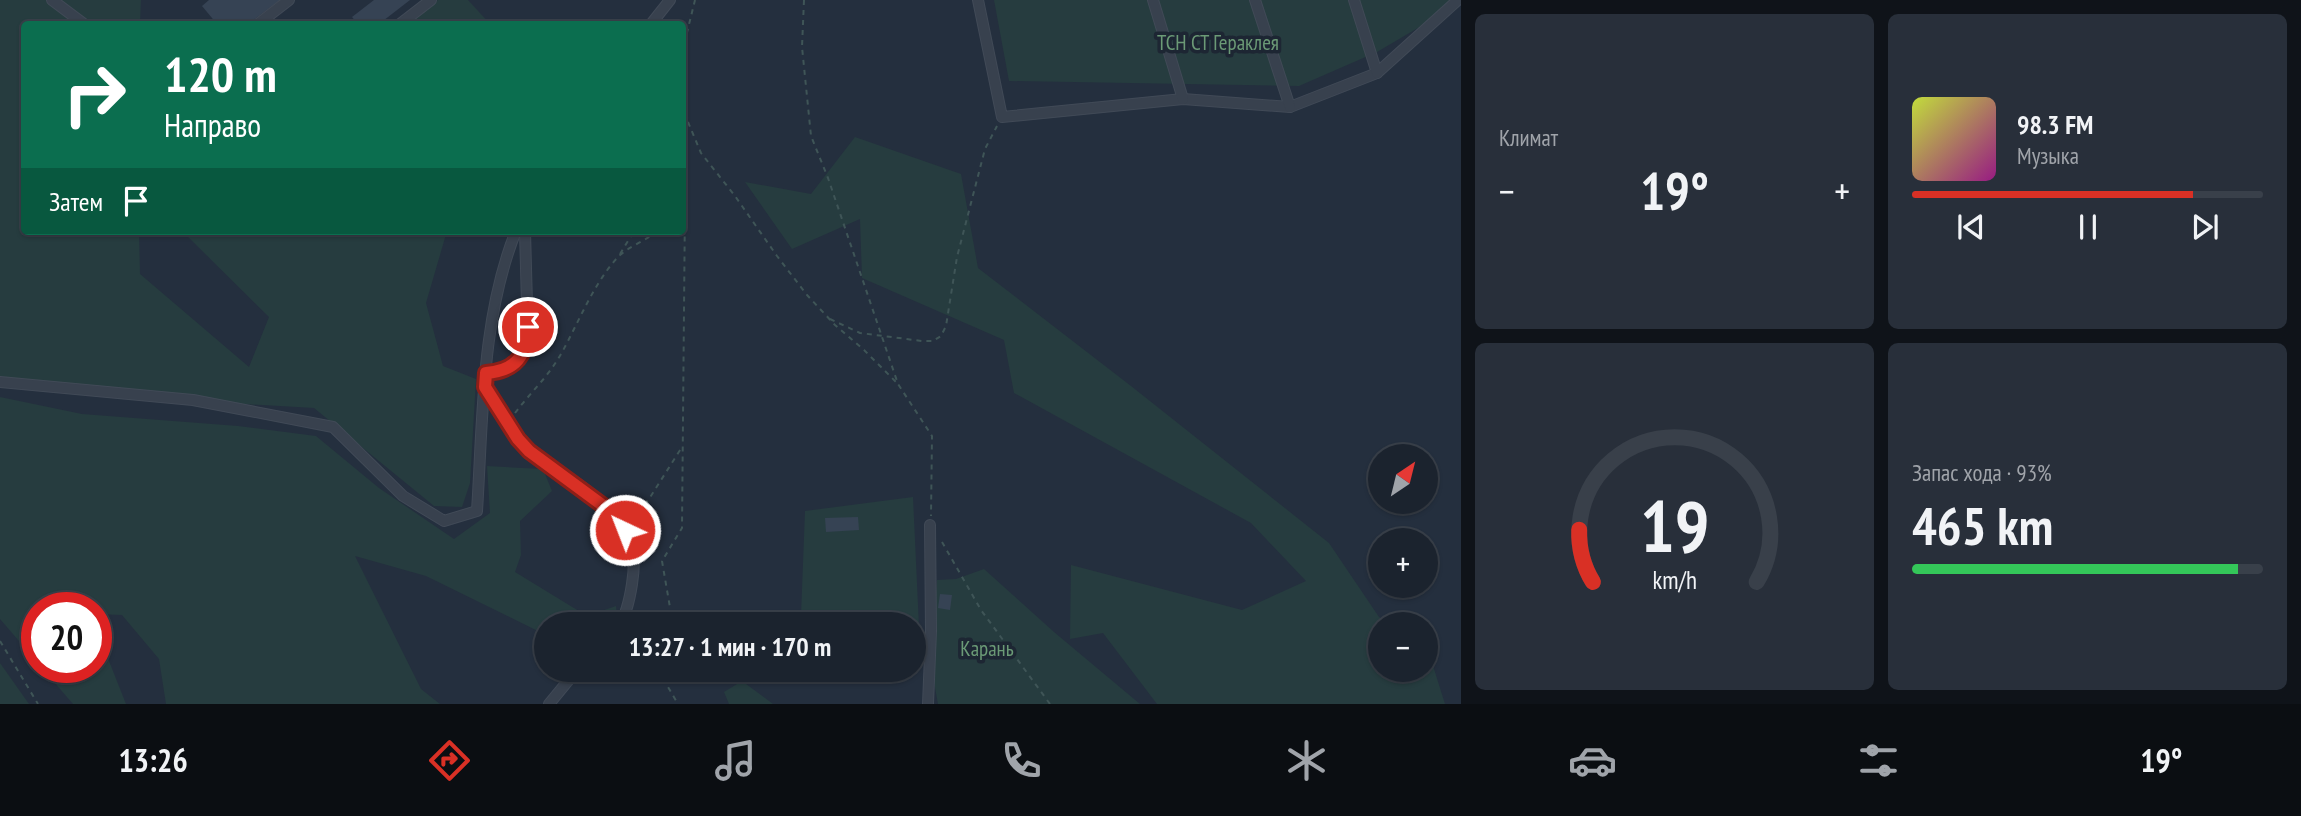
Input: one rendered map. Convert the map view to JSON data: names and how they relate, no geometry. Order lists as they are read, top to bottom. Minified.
{"parks":["ТСН СТ Гераклея","Карань"],"north":"top right","page":{"tile":["Климат",["Запас хода · 93%","465 km"]],"turn":["120 m","Направо"],"song":["98.3 FM","Музыка"],"heat":["−","19°","+"],"then":"Затем","map_buttons":["+","−"],"limit":"20","trip":"13:27 · 1 мин · 170 m","tabs":["13:26","19°"],"gauge":["19","km/h"]}}
